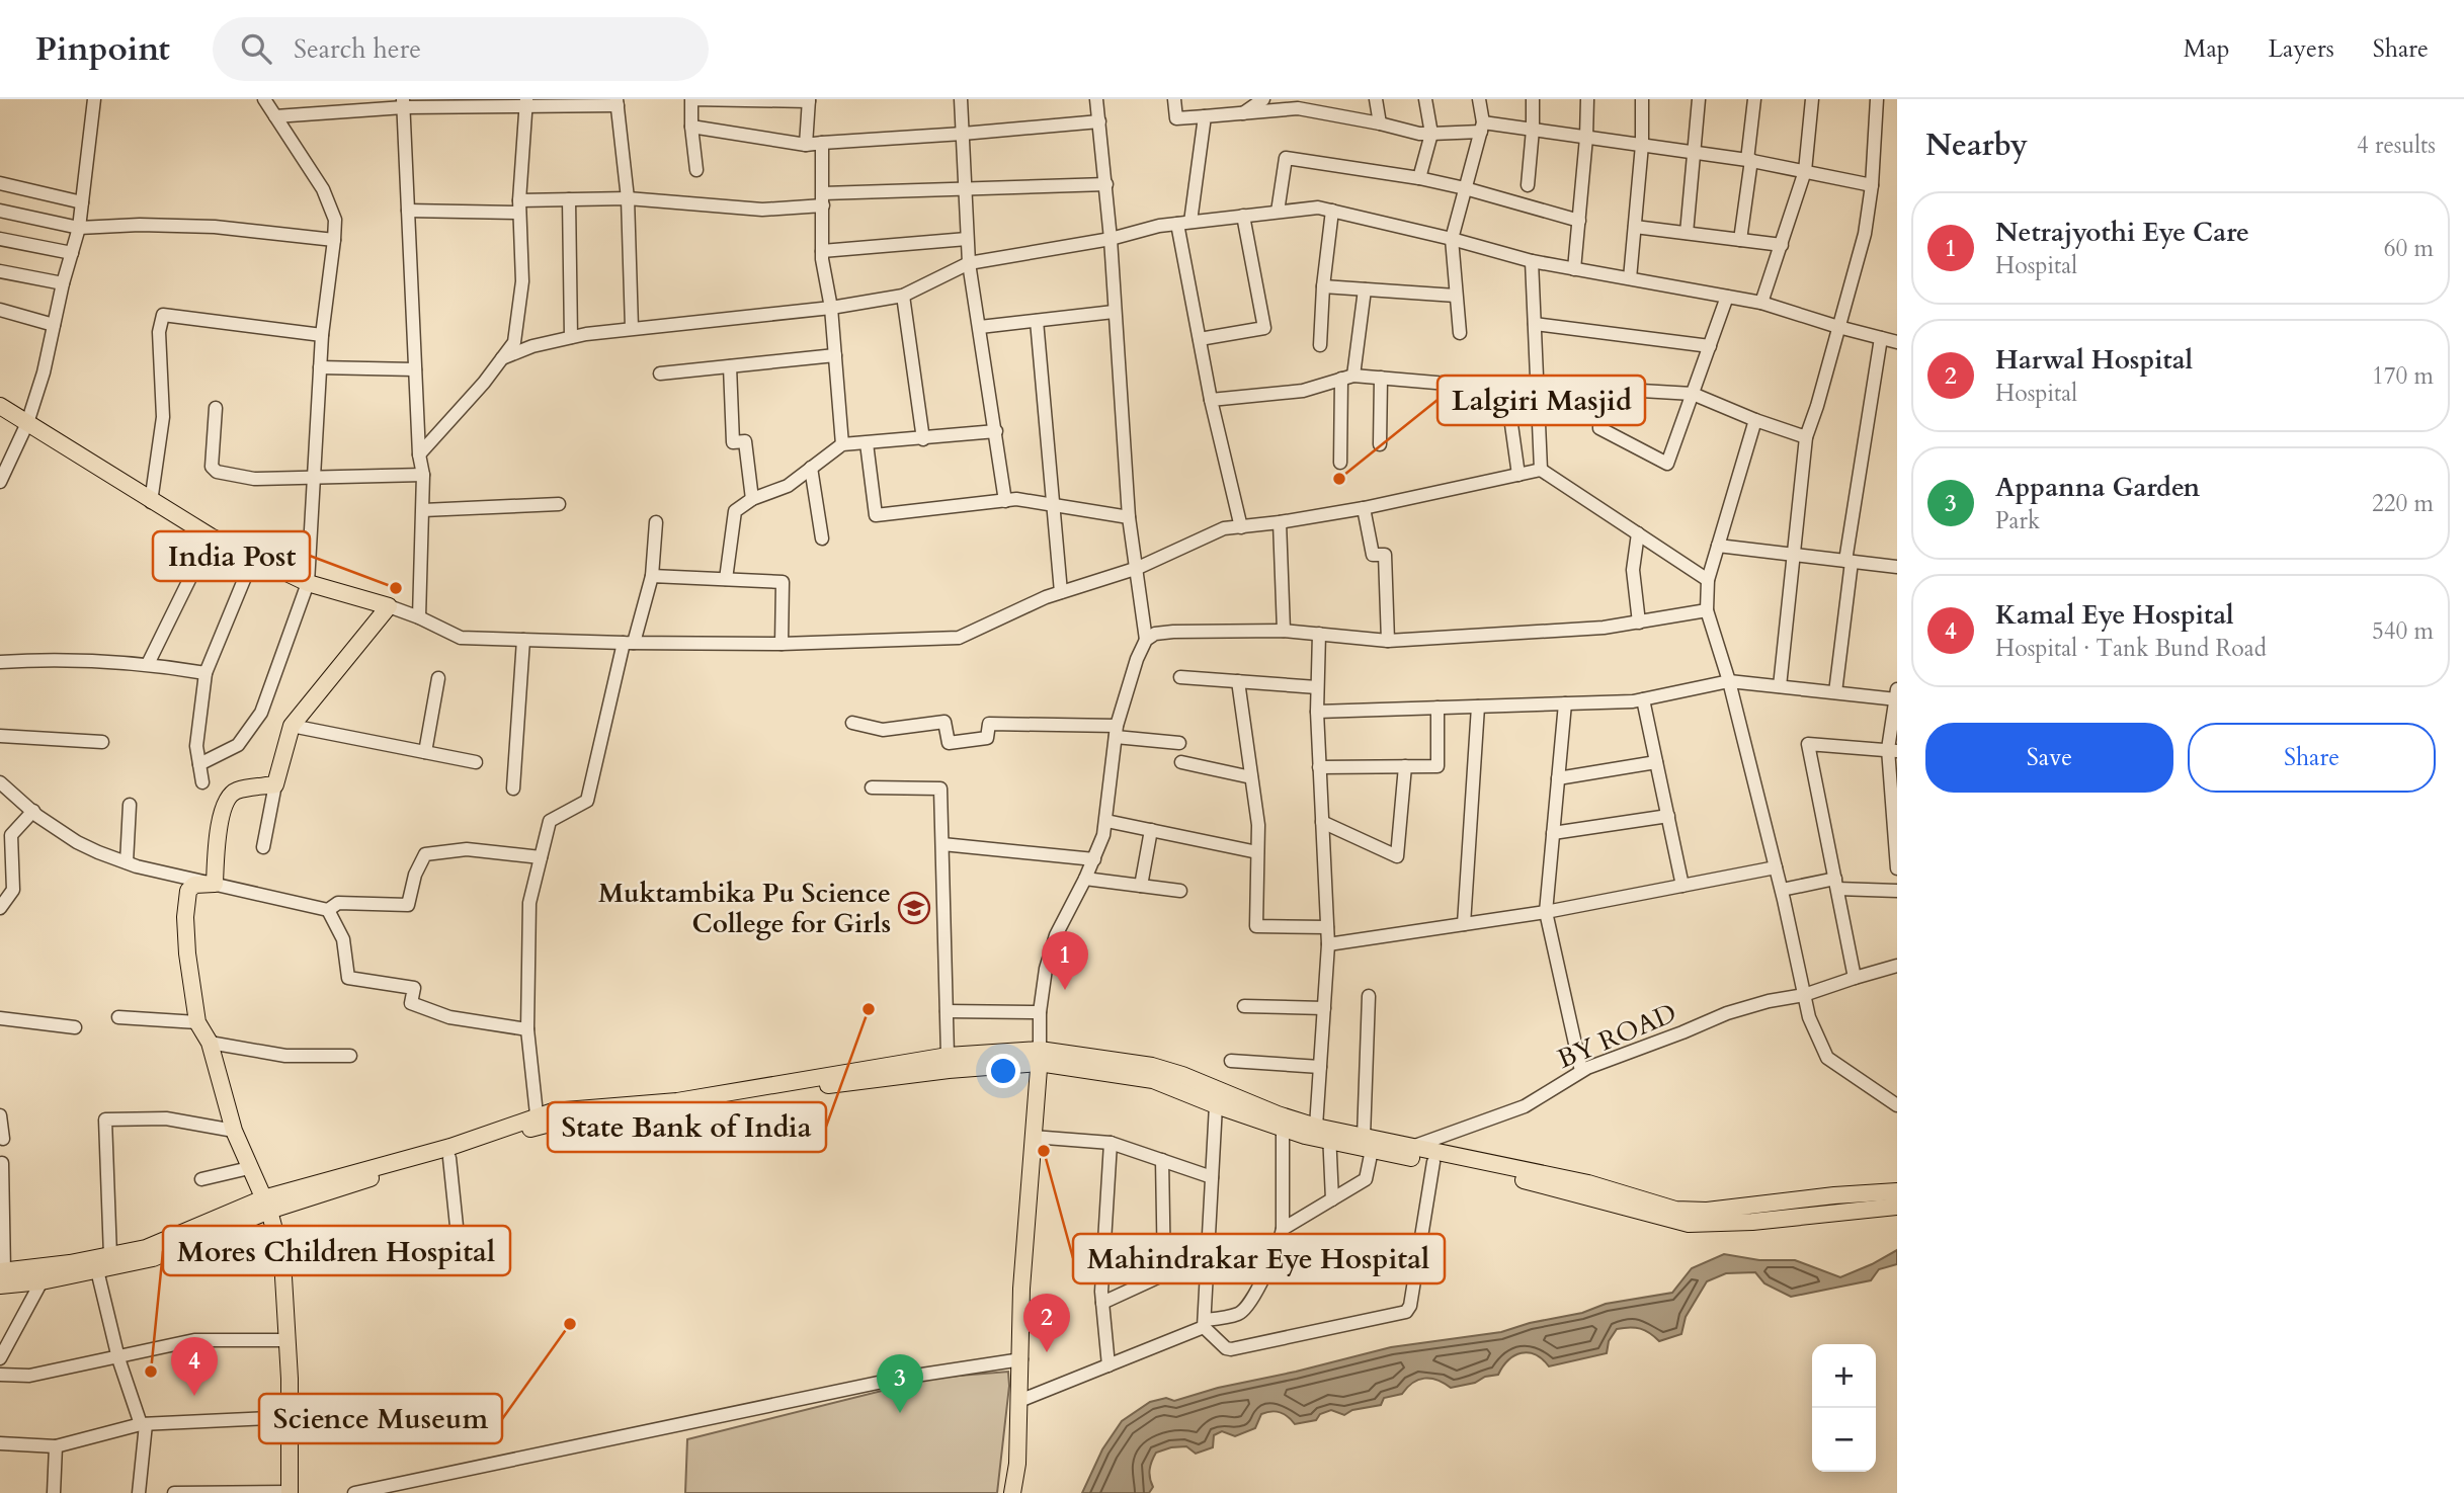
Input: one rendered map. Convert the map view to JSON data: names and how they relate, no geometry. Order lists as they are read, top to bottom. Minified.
{"streets":{"street":["BY ROAD"]},"places":{"other":["Lalgiri Masjid","India Post","State Bank of India","Mahindrakar Eye Hospital","Science Museum","Mores Children Hospital"],"school or university":["Muktambika Pu Science College for Girls"]},"page":{"header":"Pinpoint","search":"Search here","nav":["Map","Layers","Share"],"heading":["Nearby","4 results"],"list":[{"mark":"1","name":"Netrajyothi Eye Care","note":"Hospital","value":"60 m"},{"mark":"2","name":"Harwal Hospital","note":"Hospital","value":"170 m"},{"mark":"3","name":"Appanna Garden","note":"Park","value":"220 m"},{"mark":"4","name":"Kamal Eye Hospital","note":"Hospital · Tank Bund Road","value":"540 m"}],"buttons":["Save","Share"],"pins":["1","2","4","3"],"map_buttons":["+","−"]}}
